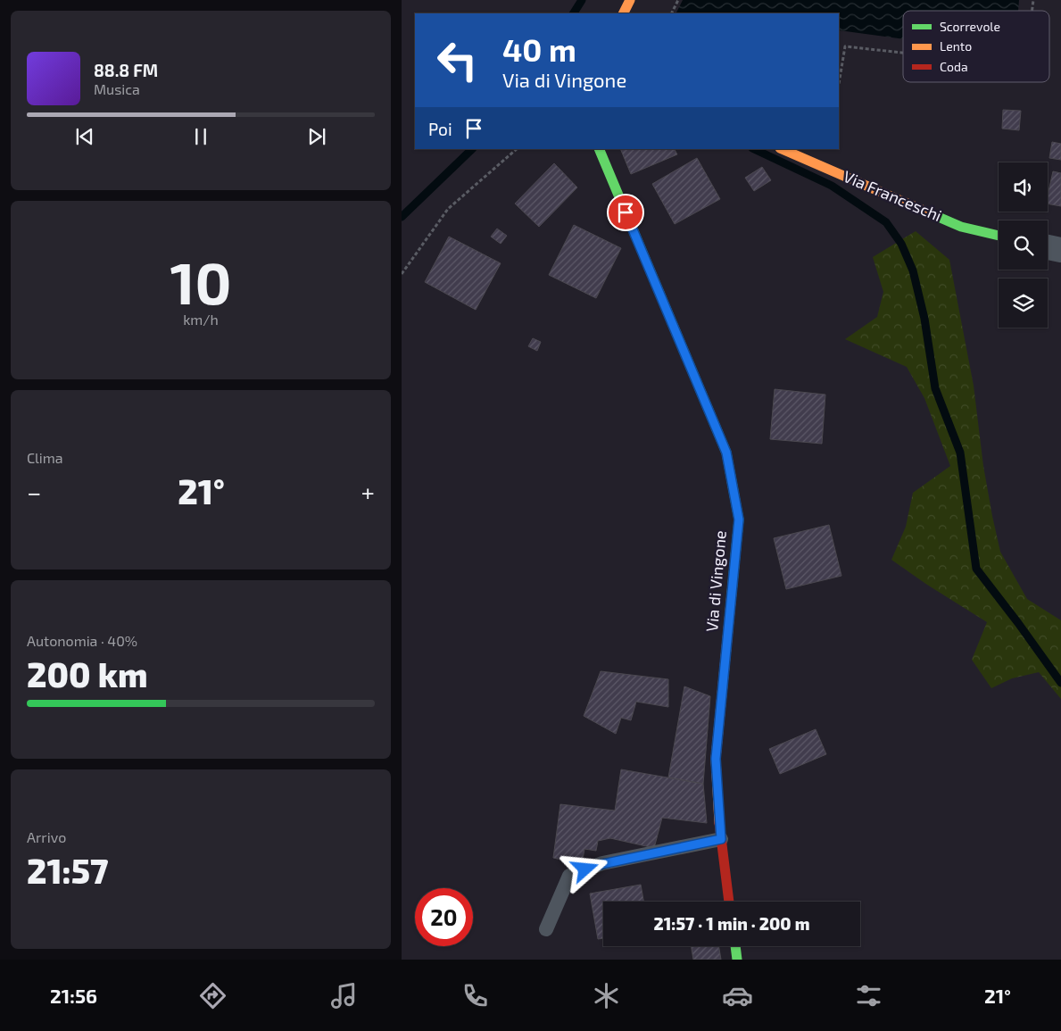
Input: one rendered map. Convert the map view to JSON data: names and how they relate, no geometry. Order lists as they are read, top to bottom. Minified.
{"streets":{"street":["Via Franceschi","Via di Vingone"]},"legend":["Scorrevole","Lento","Coda"],"page":{"turn":["40 m","Via di Vingone"],"song":["88.8 FM","Musica"],"then":"Poi","tile":[["10","km/h"],"Clima",["Autonomia · 40%","200 km"],["Arrivo","21:57"]],"heat":["−","21°","+"],"limit":"20","trip":"21:57 · 1 min · 200 m","tabs":["21:56","21°"]}}
